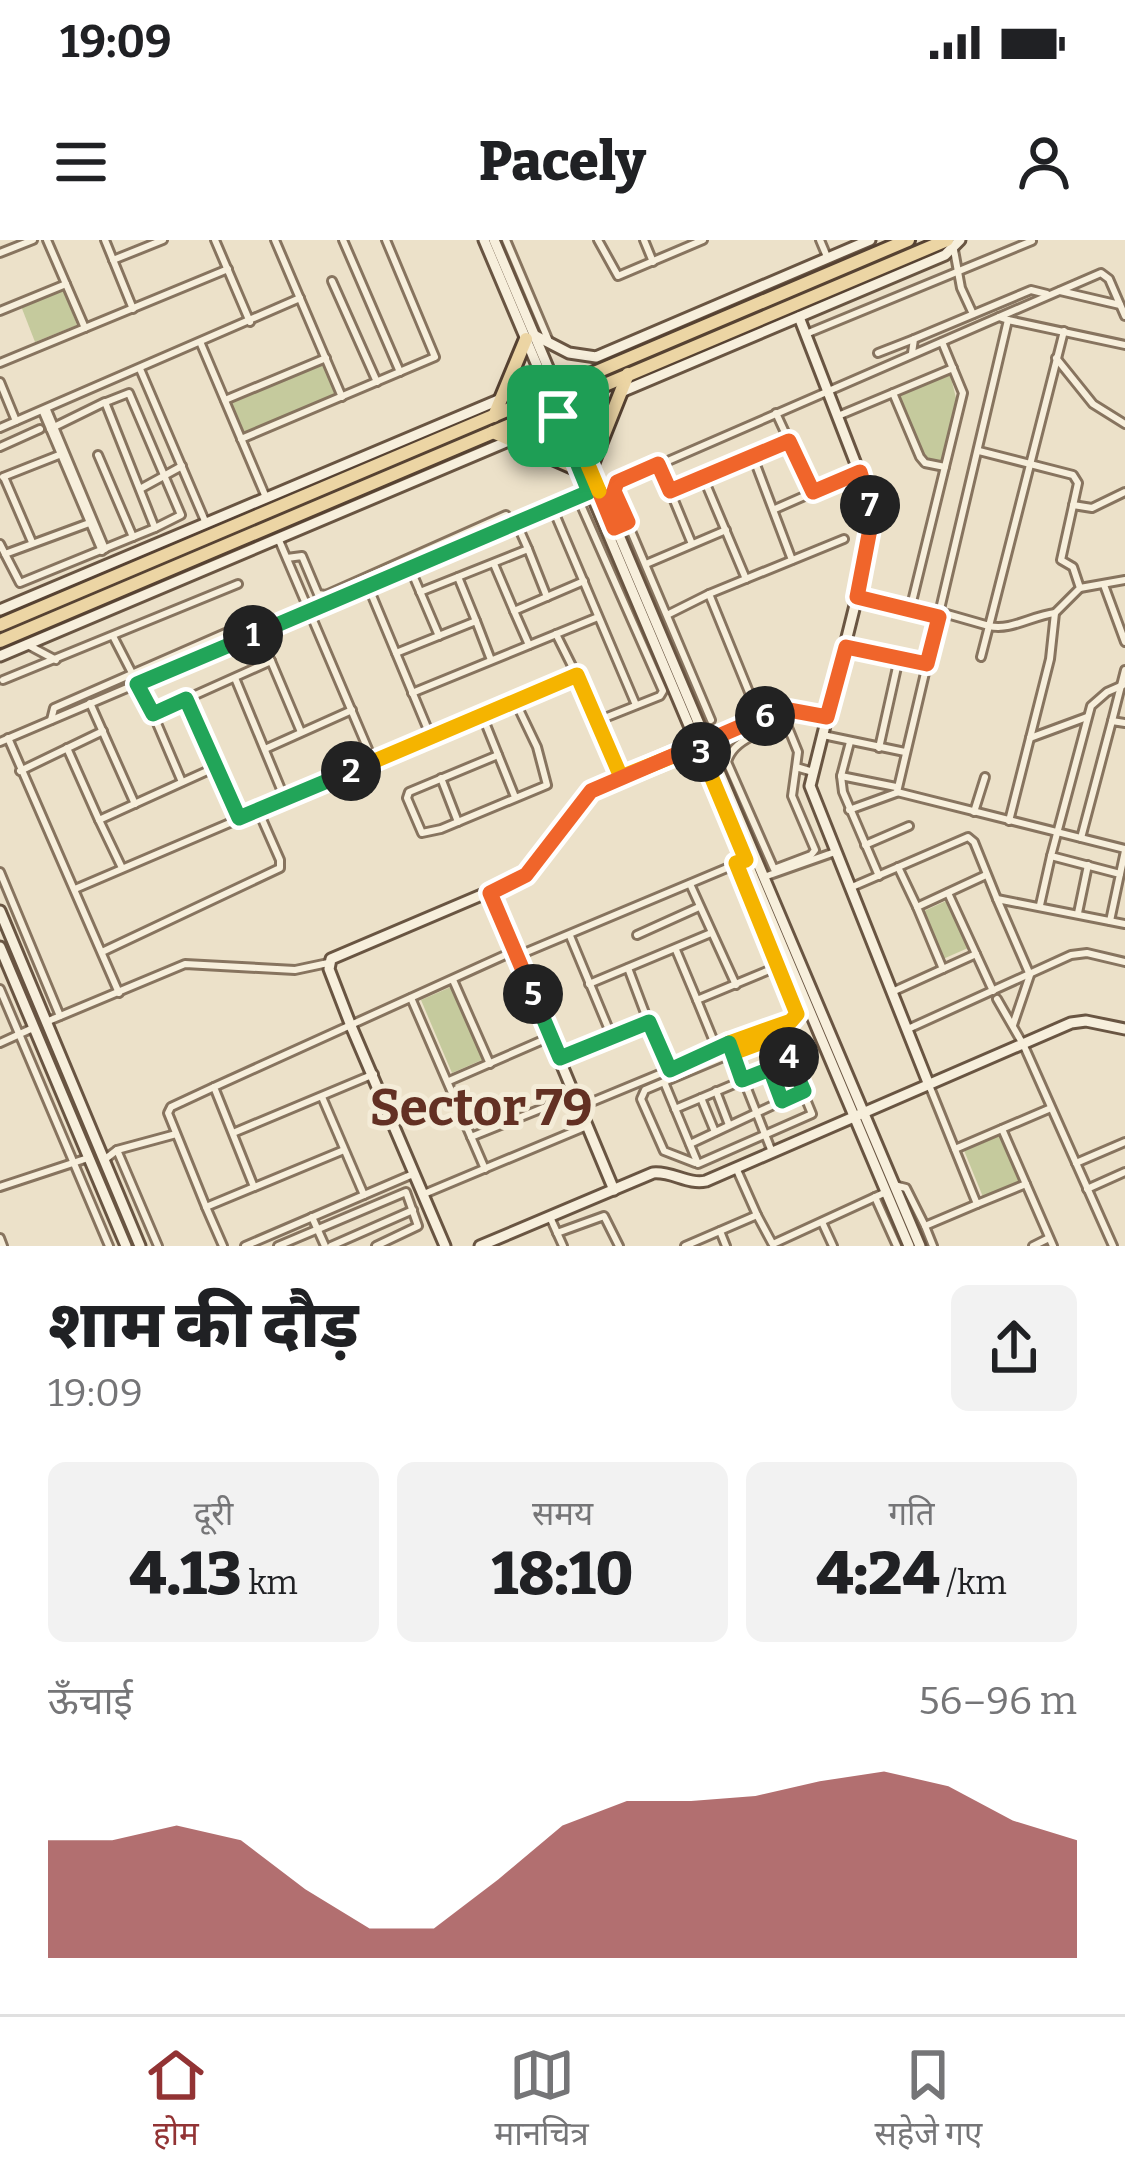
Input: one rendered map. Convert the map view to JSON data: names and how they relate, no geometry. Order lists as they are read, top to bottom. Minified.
{"districts":["Sector 79"],"page":{"status":"19:09","header":"Pacely","pins":["7","1","6","3","2","5","4"],"heading":["शाम की दौड़","19:09"],"stats":[["दूरी","4.13 km"],["समय","18:10"],["गति","4:24 /km"]],"chart":["ऊँचाई","56–96 m"],"tabs":["होम","मानचित्र","सहेजे गए"]}}
